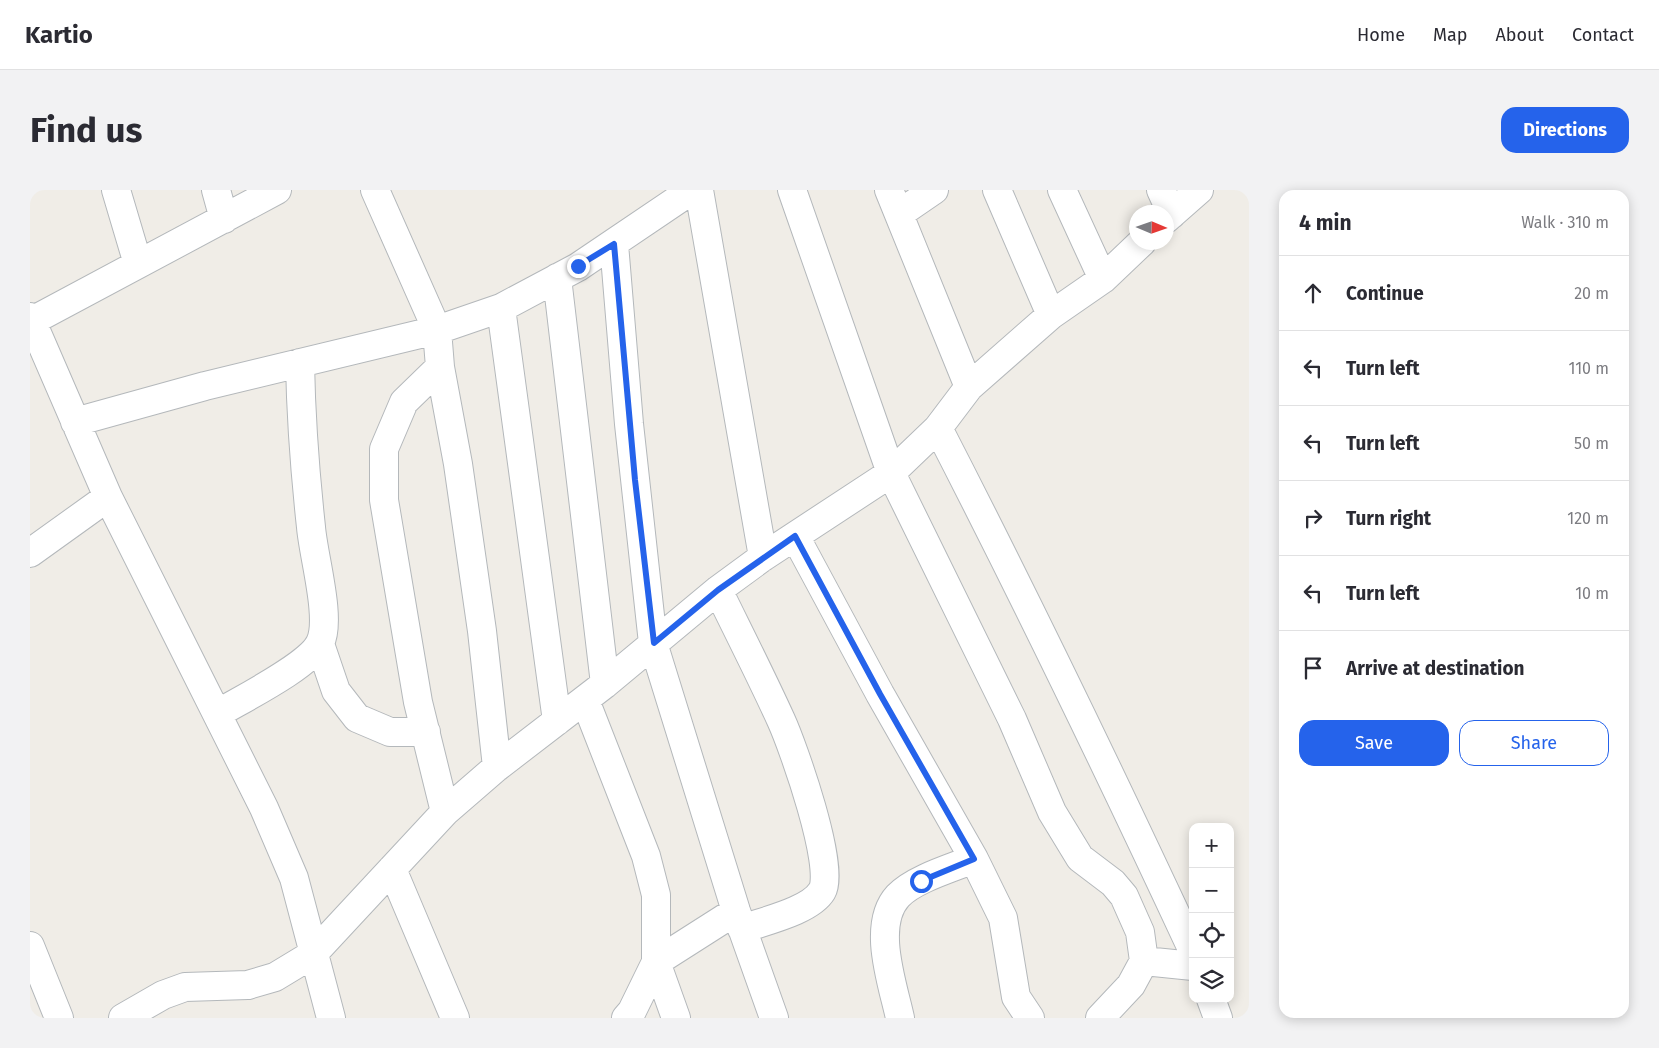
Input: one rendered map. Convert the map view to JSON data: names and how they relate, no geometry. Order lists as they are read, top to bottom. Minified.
{"north":"right","page":{"header":"Kartio","nav":["Home","Map","About","Contact"],"buttons":["Directions",["Save","Share"]],"title":"Find us","heading":["4 min","Walk · 310 m"],"list":[["Continue","20 m"],["Turn left","110 m"],["Turn left","50 m"],["Turn right","120 m"],["Turn left","10 m"],"Arrive at destination"],"map_buttons":["+","−"]}}
